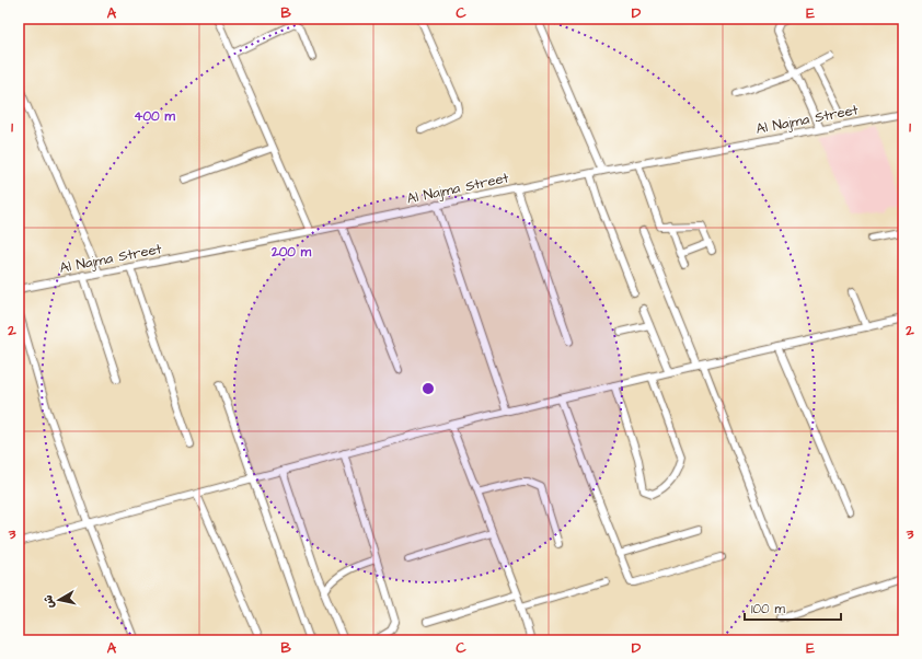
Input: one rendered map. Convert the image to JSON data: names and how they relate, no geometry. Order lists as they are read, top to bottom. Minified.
{"streets":{"street":["Al Najma Street"]},"scale_bar":"100 m","north":"left","grid":{"columns":["A","B","C","D","E"],"rows":["1","2","3"]},"rings":["400 m","200 m"]}
